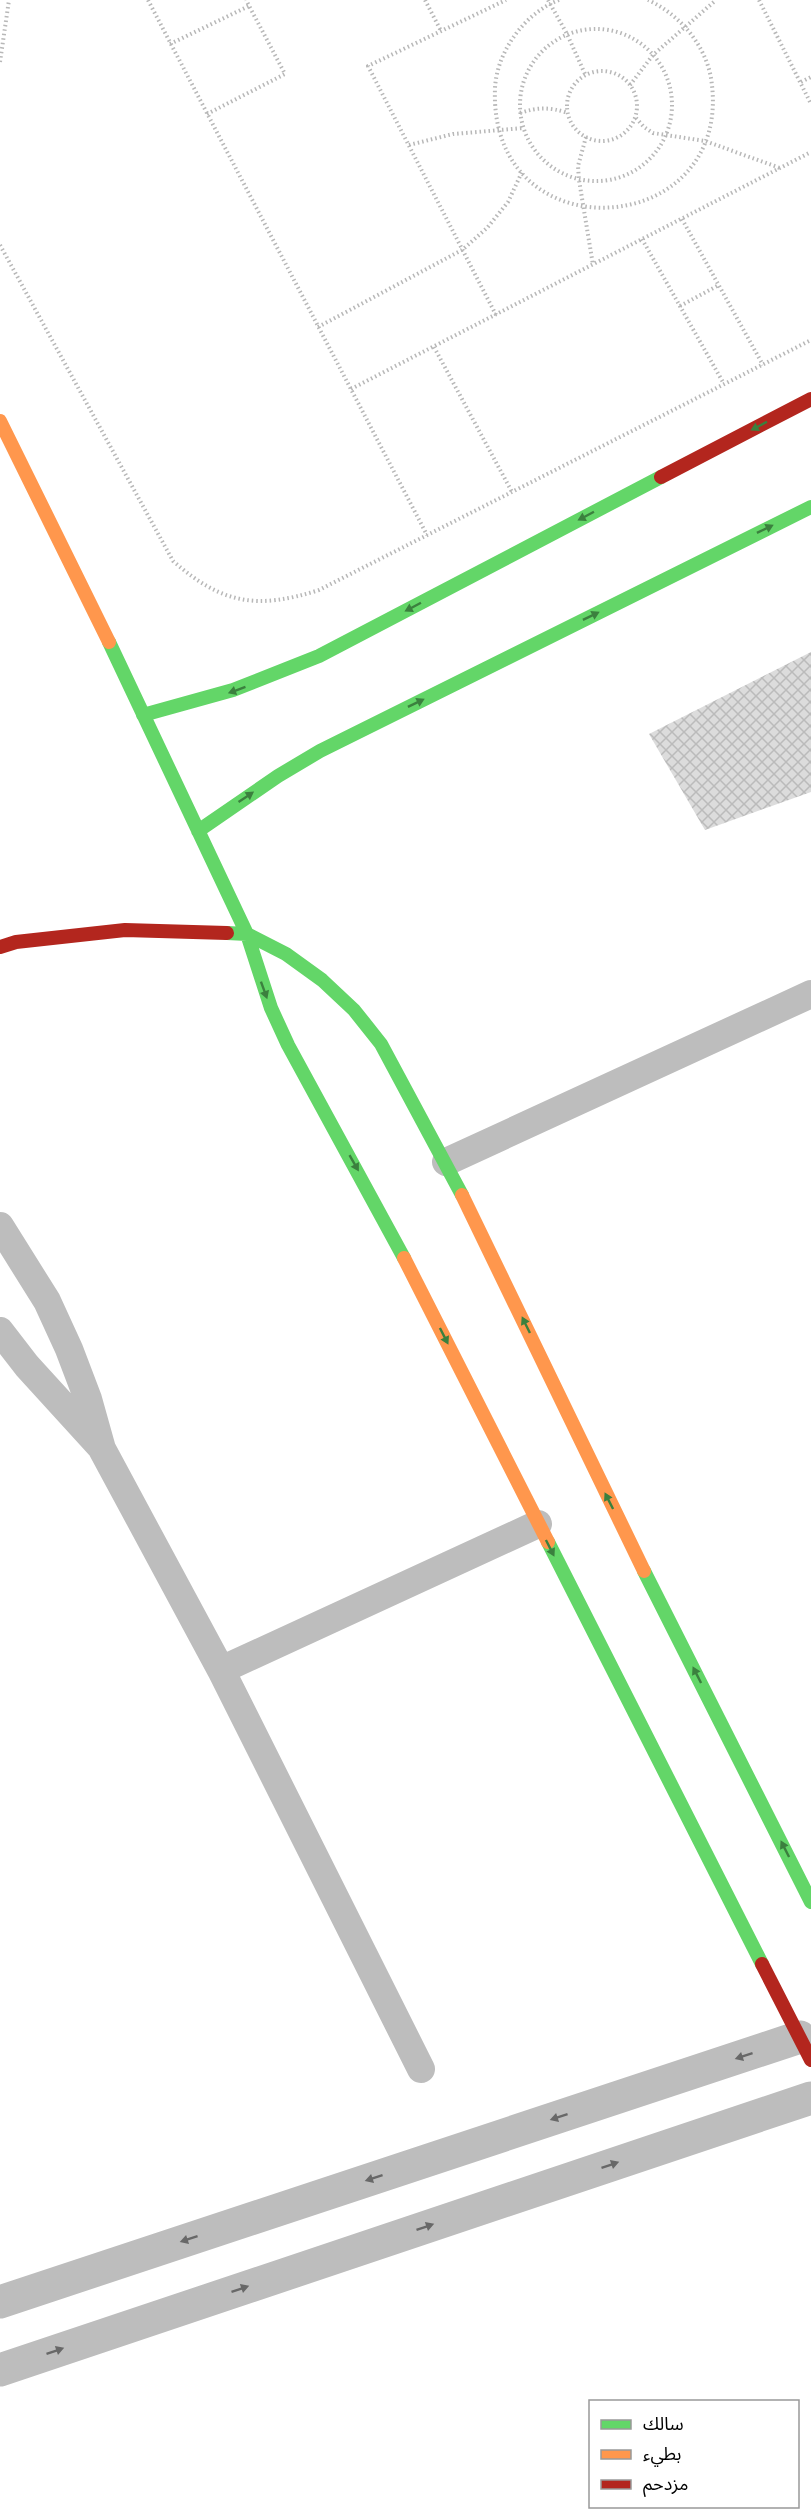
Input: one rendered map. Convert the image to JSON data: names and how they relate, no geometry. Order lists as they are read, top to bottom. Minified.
{"legend":["سالك","بطيء","مزدحم"]}
